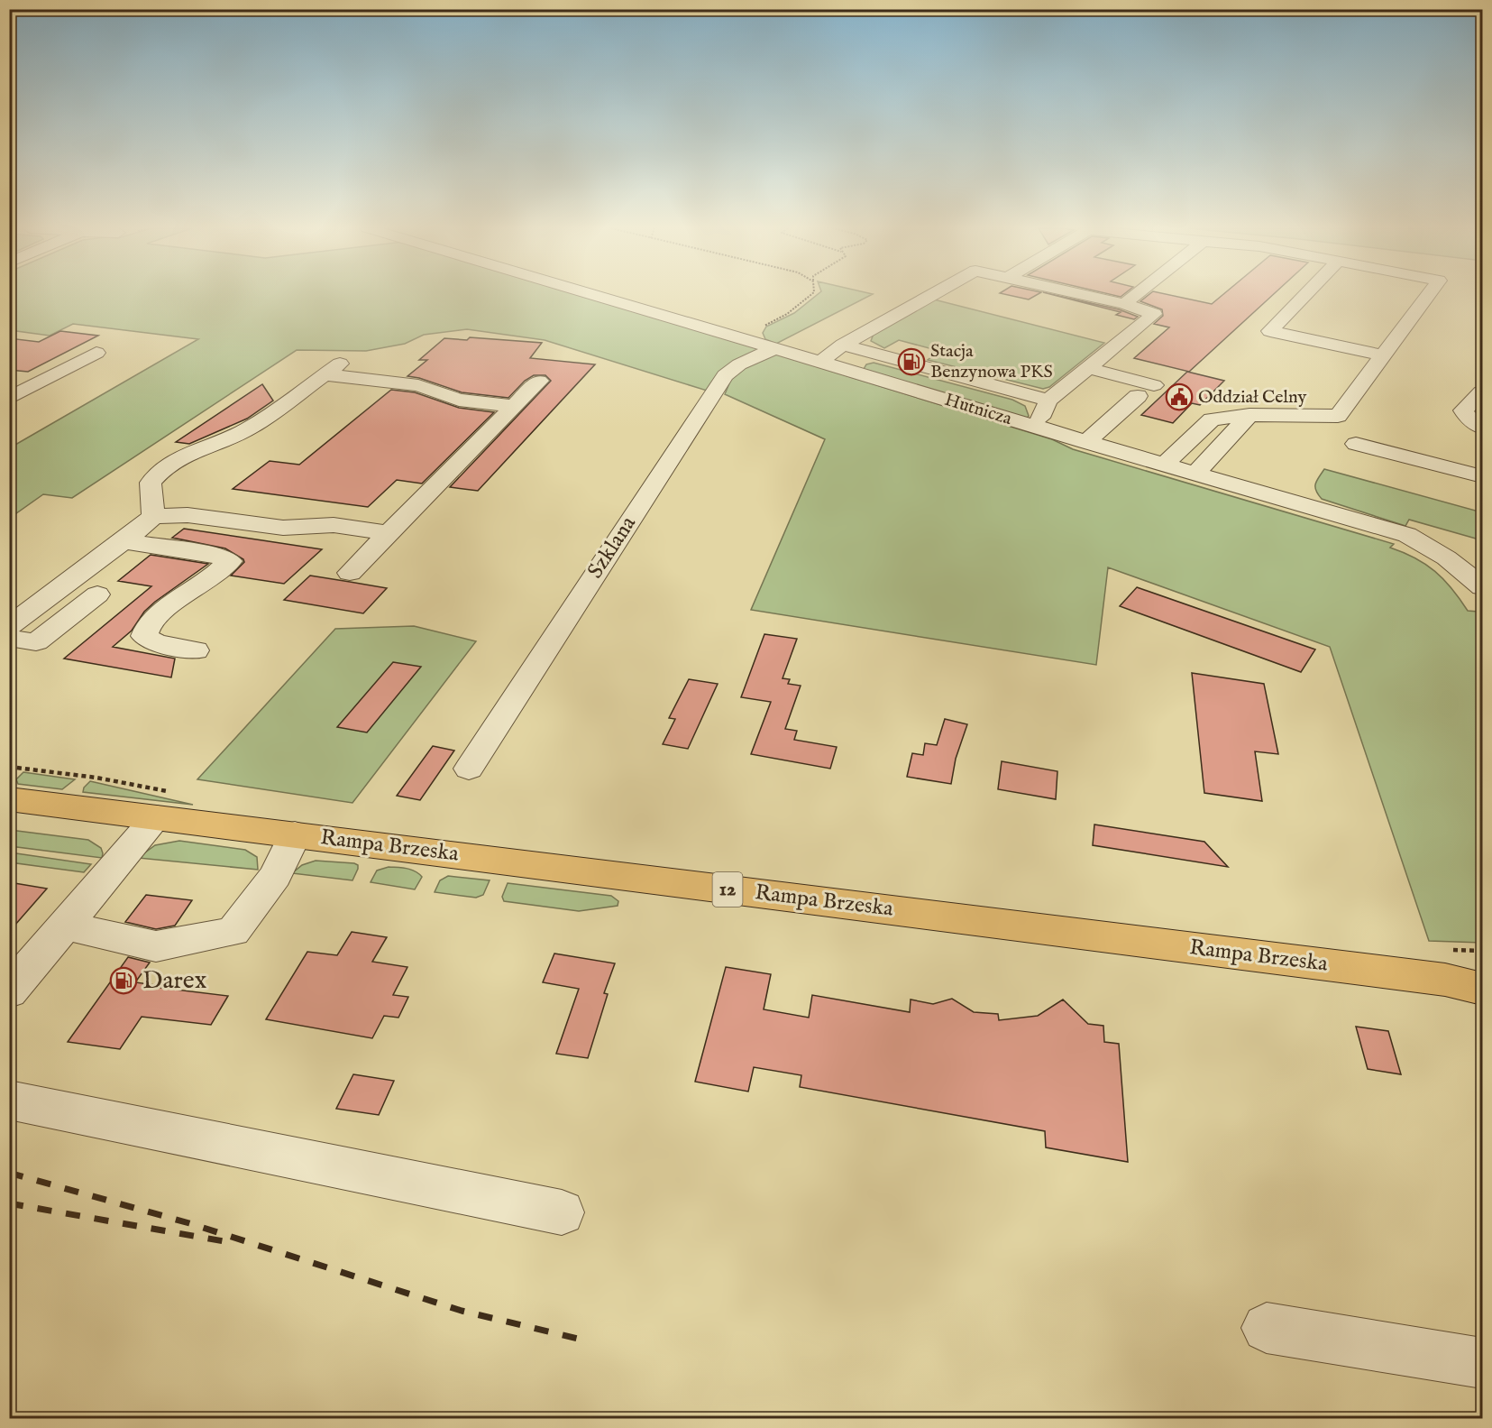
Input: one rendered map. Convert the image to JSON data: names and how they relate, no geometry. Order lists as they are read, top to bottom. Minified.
{"streets":{"highway":["Rampa Brzeska","12"],"street":["Hutnicza","Szklana"]},"crossings":[["Hutnicza","Szklana"]],"places":{"fuel station":["Stacja Benzynowa PKS","Darex"],"public building":["Oddział Celny"]}}
